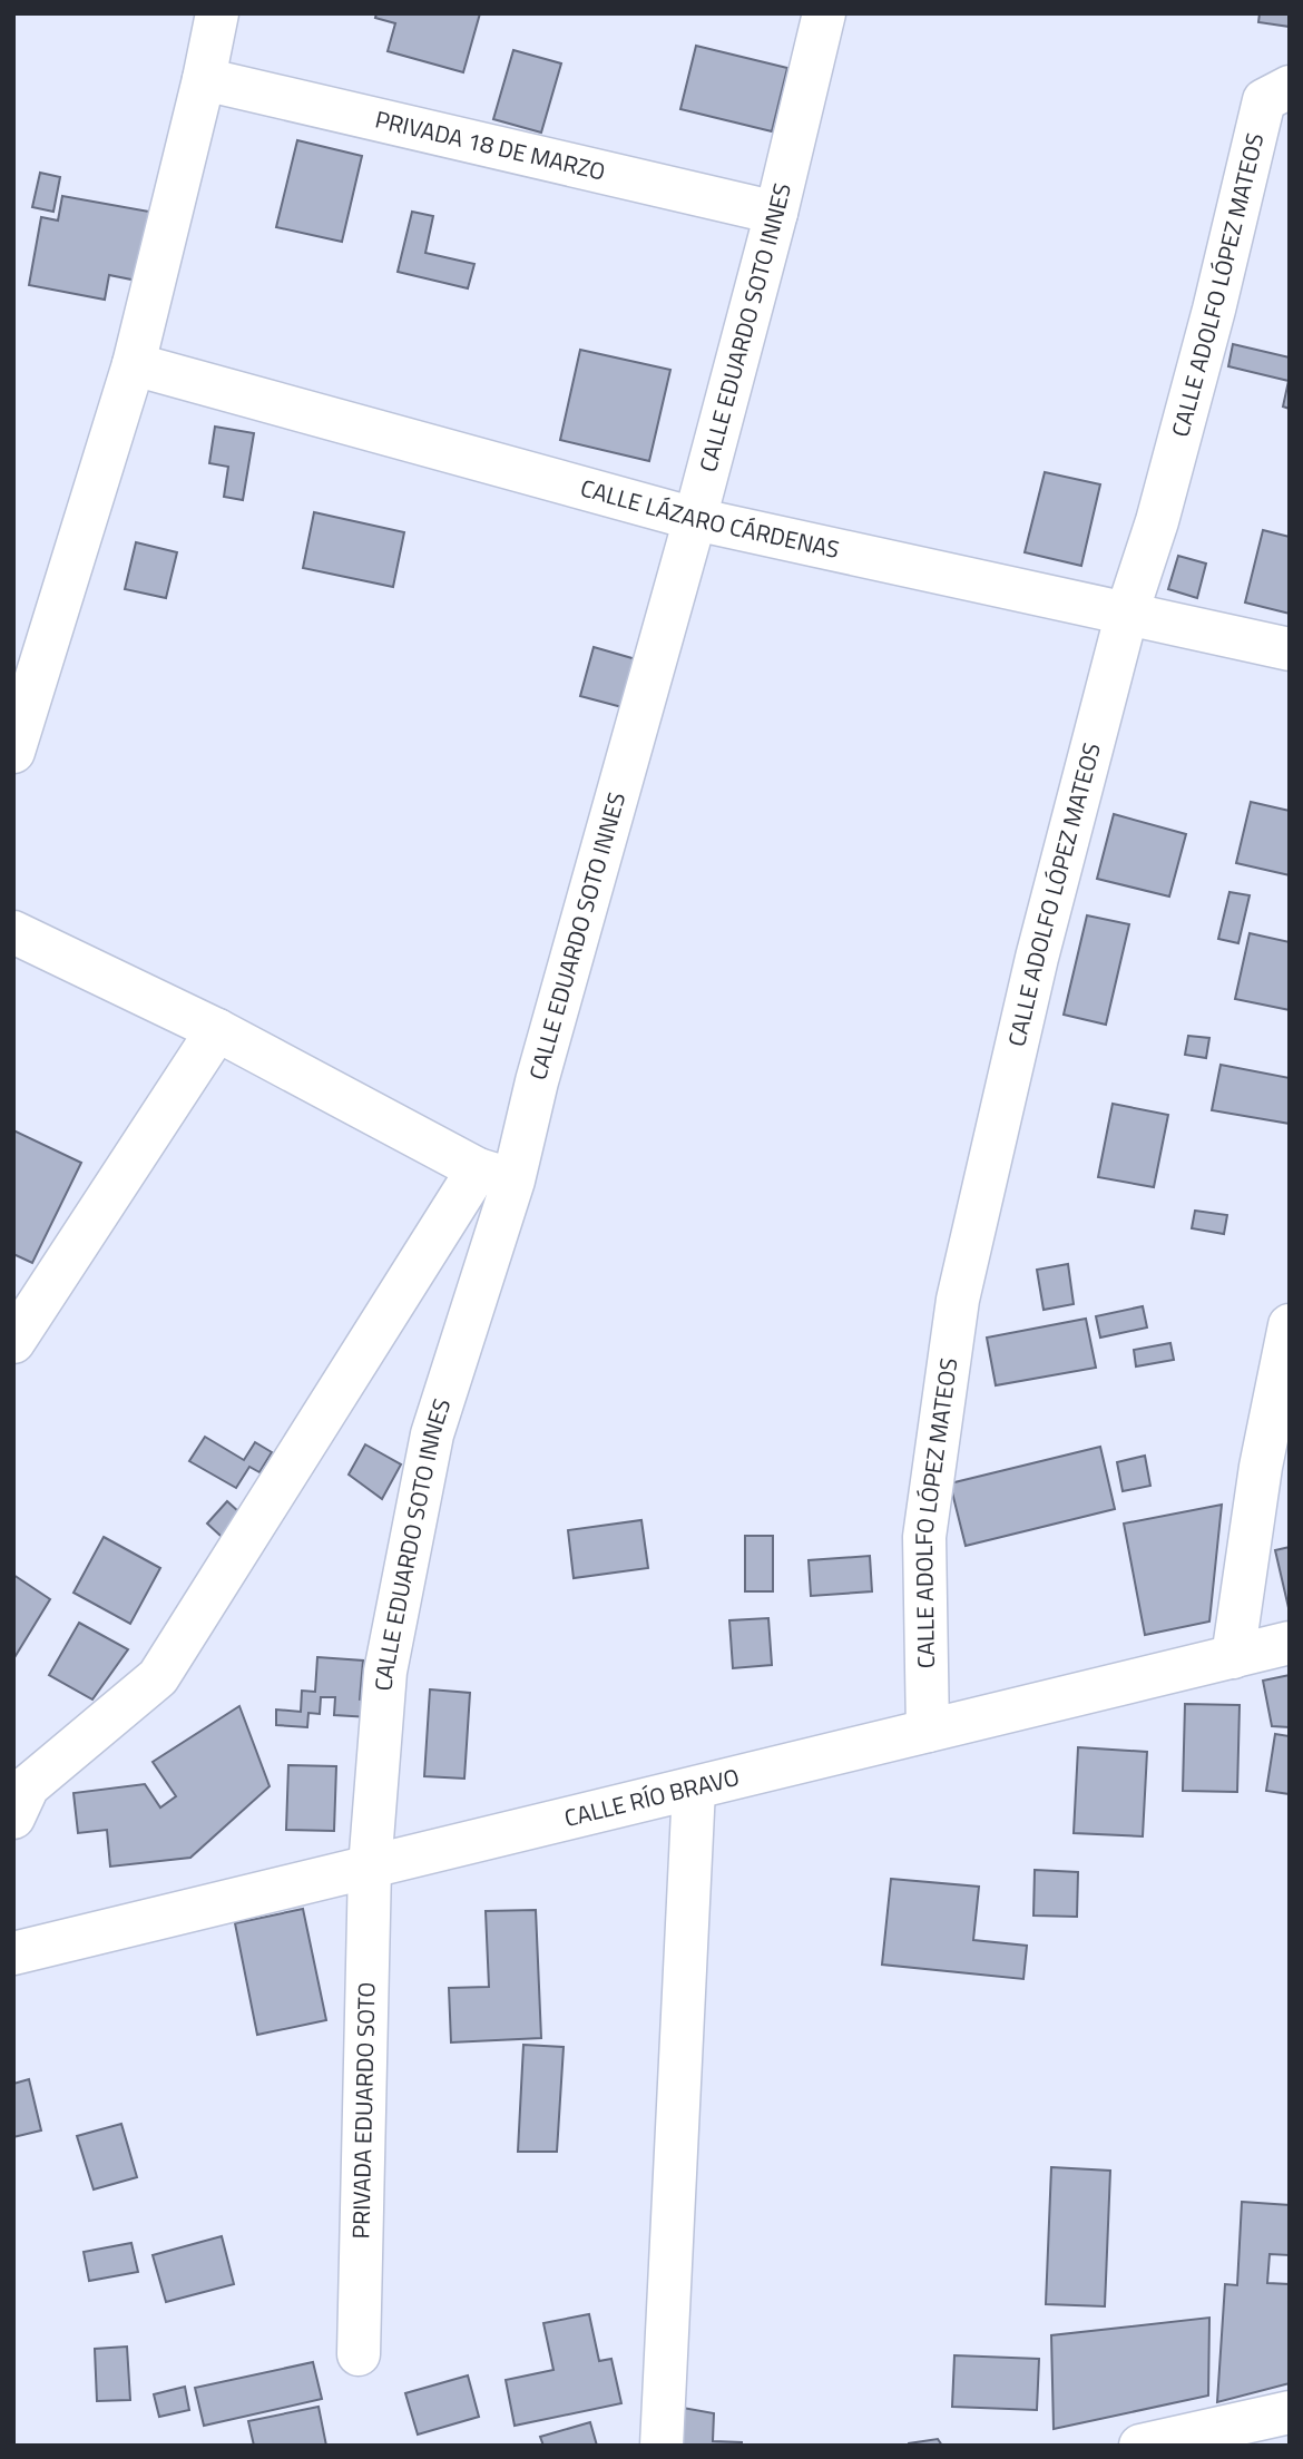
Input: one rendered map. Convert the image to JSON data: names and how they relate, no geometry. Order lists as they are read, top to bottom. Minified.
{"streets":{"street":["PRIVADA 18 DE MARZO","CALLE ADOLFO LÓPEZ MATEOS","CALLE EDUARDO SOTO INNES","CALLE LÁZARO CÁRDENAS","CALLE RÍO BRAVO","PRIVADA EDUARDO SOTO"]},"crossings":[["PRIVADA 18 DE MARZO","CALLE EDUARDO SOTO INNES"],["CALLE ADOLFO LÓPEZ MATEOS","CALLE LÁZARO CÁRDENAS"],["CALLE ADOLFO LÓPEZ MATEOS","CALLE RÍO BRAVO"],["CALLE EDUARDO SOTO INNES","CALLE LÁZARO CÁRDENAS"],["CALLE EDUARDO SOTO INNES","CALLE RÍO BRAVO"],["CALLE EDUARDO SOTO INNES","PRIVADA EDUARDO SOTO"],["CALLE RÍO BRAVO","PRIVADA EDUARDO SOTO"]]}
